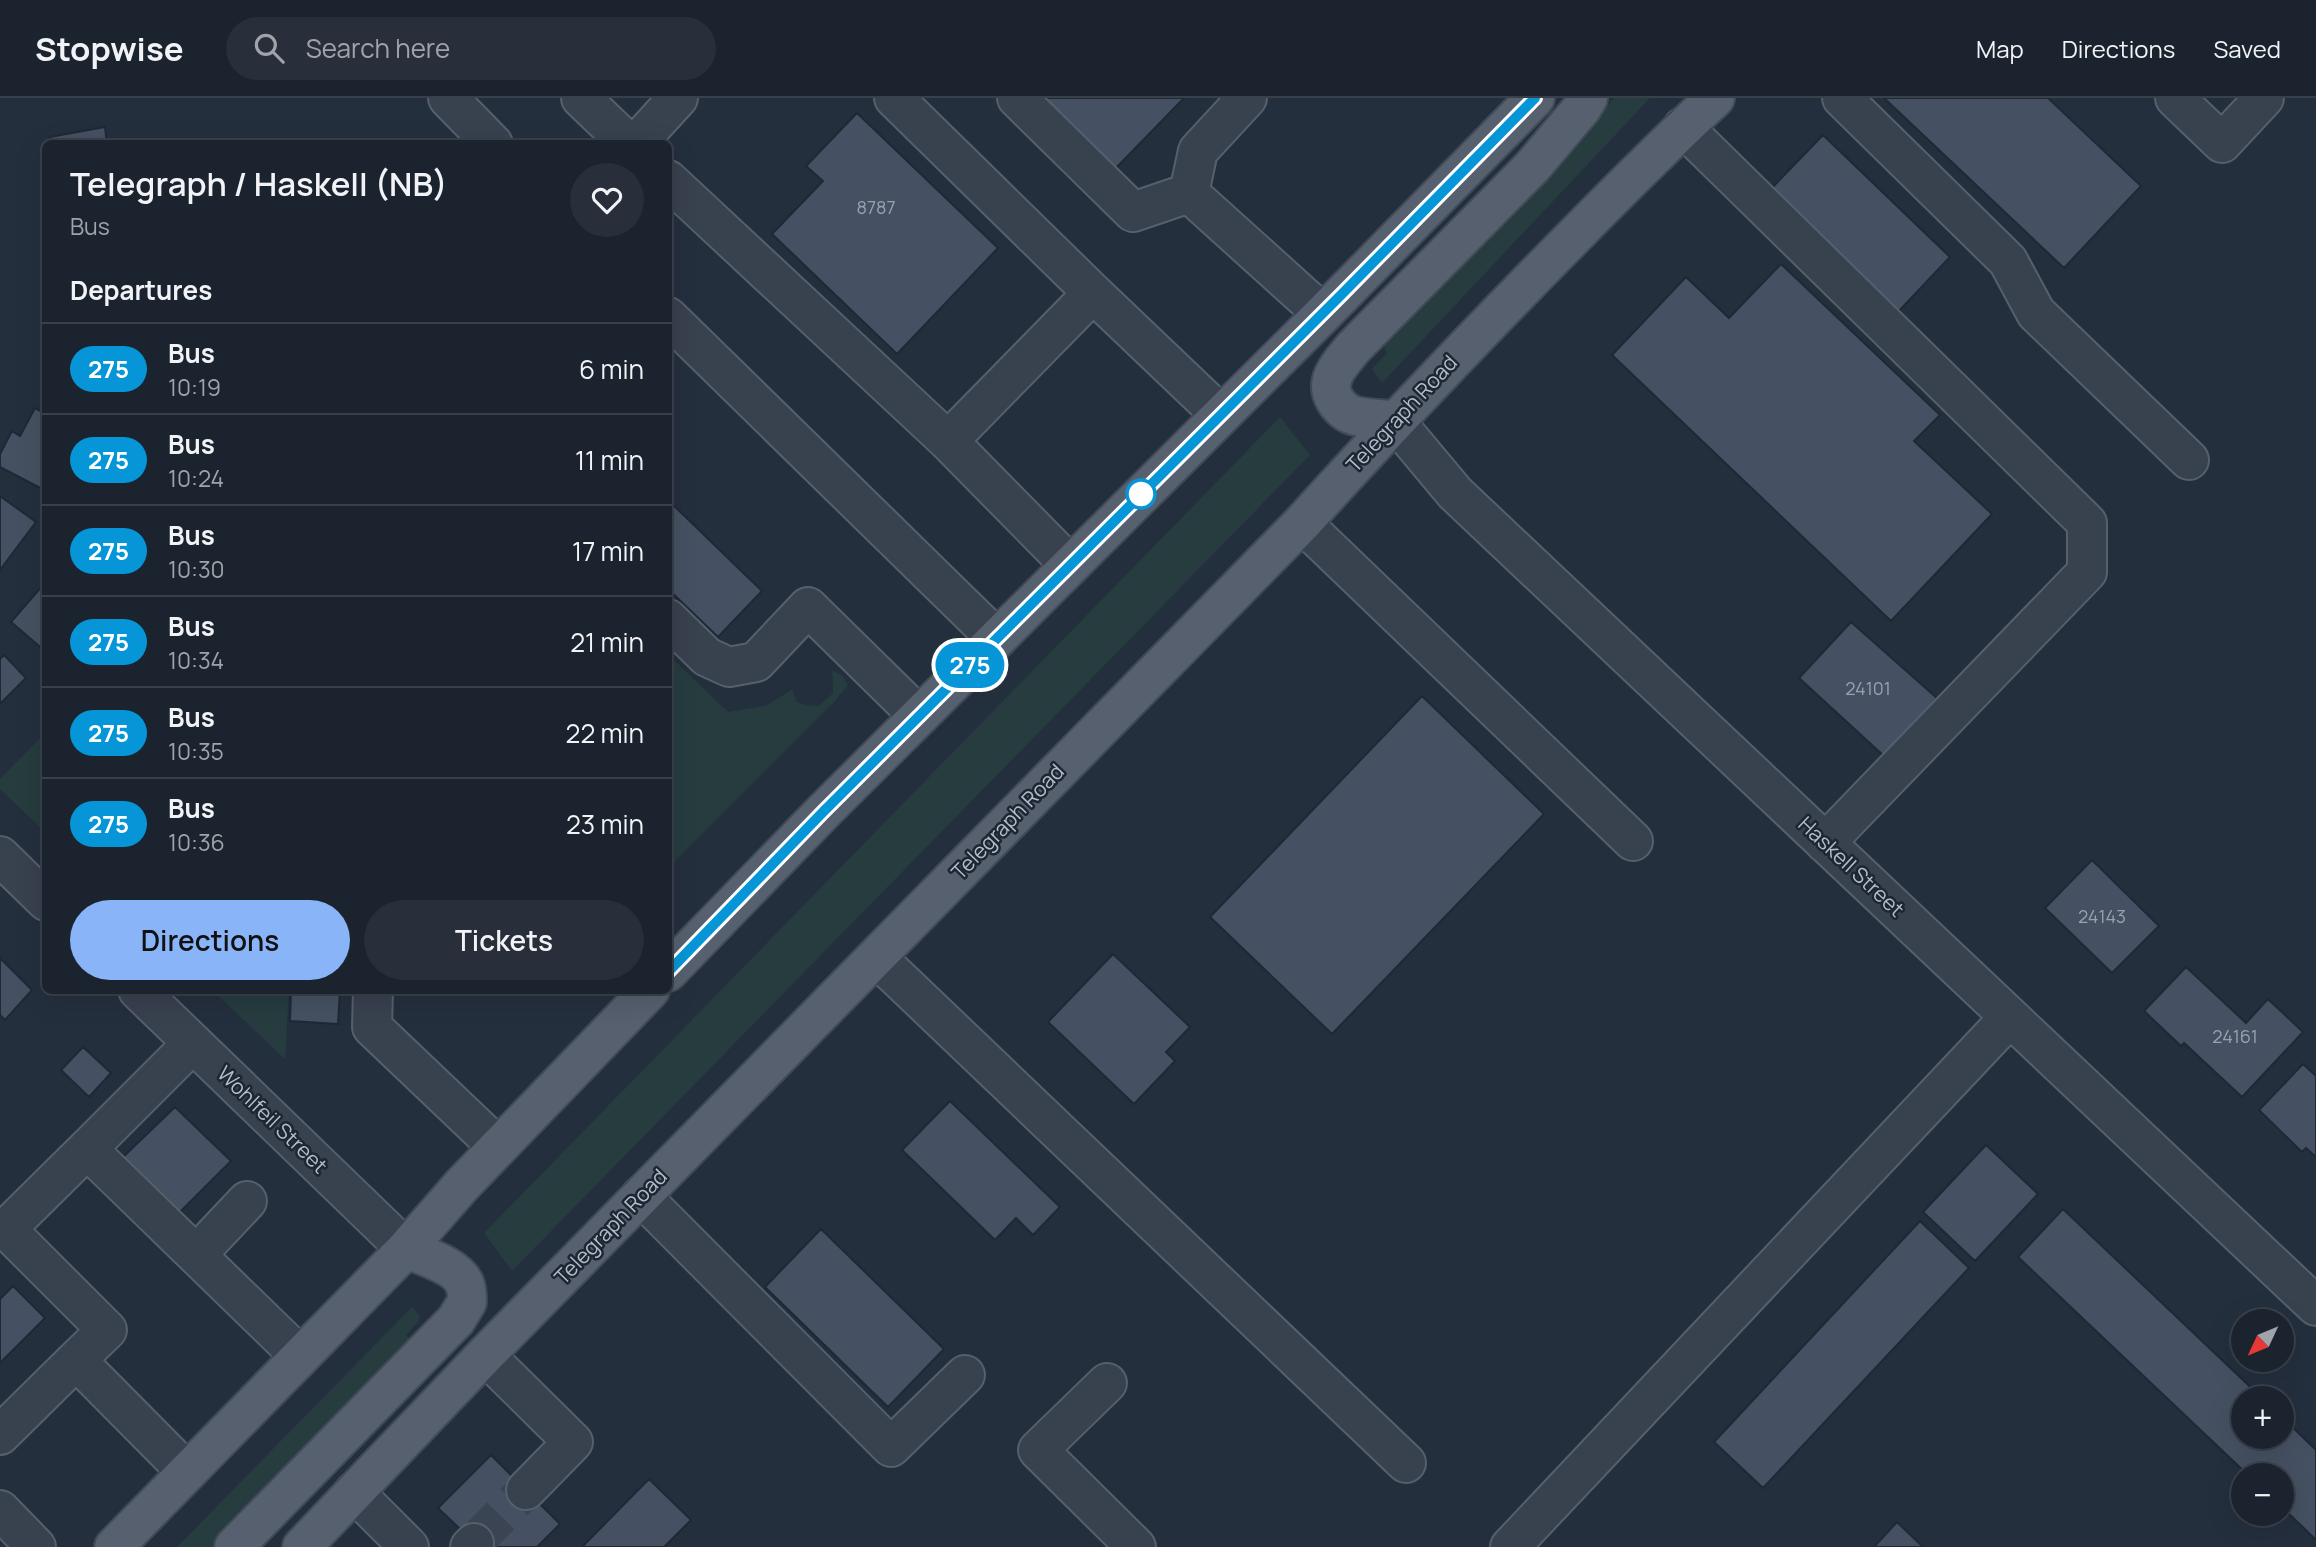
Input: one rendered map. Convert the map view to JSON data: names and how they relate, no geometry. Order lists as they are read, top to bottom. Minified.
{"streets":{"main road":["Telegraph Road"],"street":["Haskell Street","Wohlfeil Street"]},"crossings":[["Telegraph Road","Haskell Street"]],"lines":["bus line 275"],"house_numbers":["8787","24101","24143","24161"],"north":"bottom left","page":{"header":"Stopwise","search":"Search here","nav":["Map","Directions","Saved"],"on_map":"275","heading":[["Telegraph / Haskell (NB)","Bus"],"Departures"],"list":[{"mark":"275","name":"Bus","note":"10:19","value":"6 min"},{"mark":"275","name":"Bus","note":"10:24","value":"11 min"},{"mark":"275","name":"Bus","note":"10:30","value":"17 min"},{"mark":"275","name":"Bus","note":"10:34","value":"21 min"},{"mark":"275","name":"Bus","note":"10:35","value":"22 min"},{"mark":"275","name":"Bus","note":"10:36","value":"23 min"}],"buttons":["Directions","Tickets"],"map_buttons":["+","−"]}}
